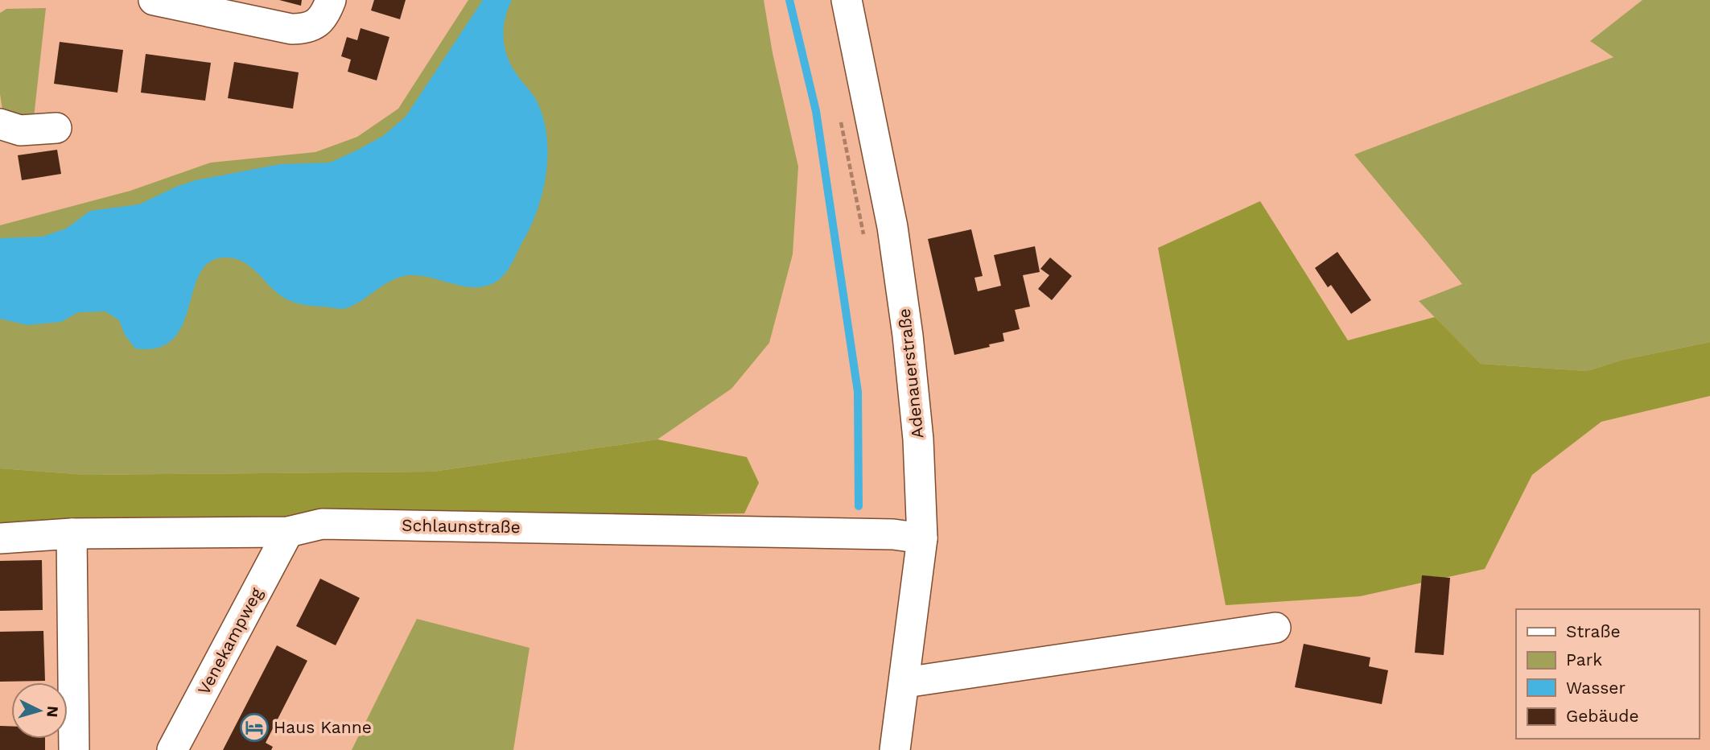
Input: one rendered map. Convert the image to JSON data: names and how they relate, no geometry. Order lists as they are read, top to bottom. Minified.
{"streets":{"street":["Adenauerstraße","Schlaunstraße","Venekampweg"]},"crossings":[["Adenauerstraße","Schlaunstraße"],["Schlaunstraße","Venekampweg"]],"places":{"hotel":["Haus Kanne"]},"legend":["Straße","Park","Wasser","Gebäude"],"north":"right"}
